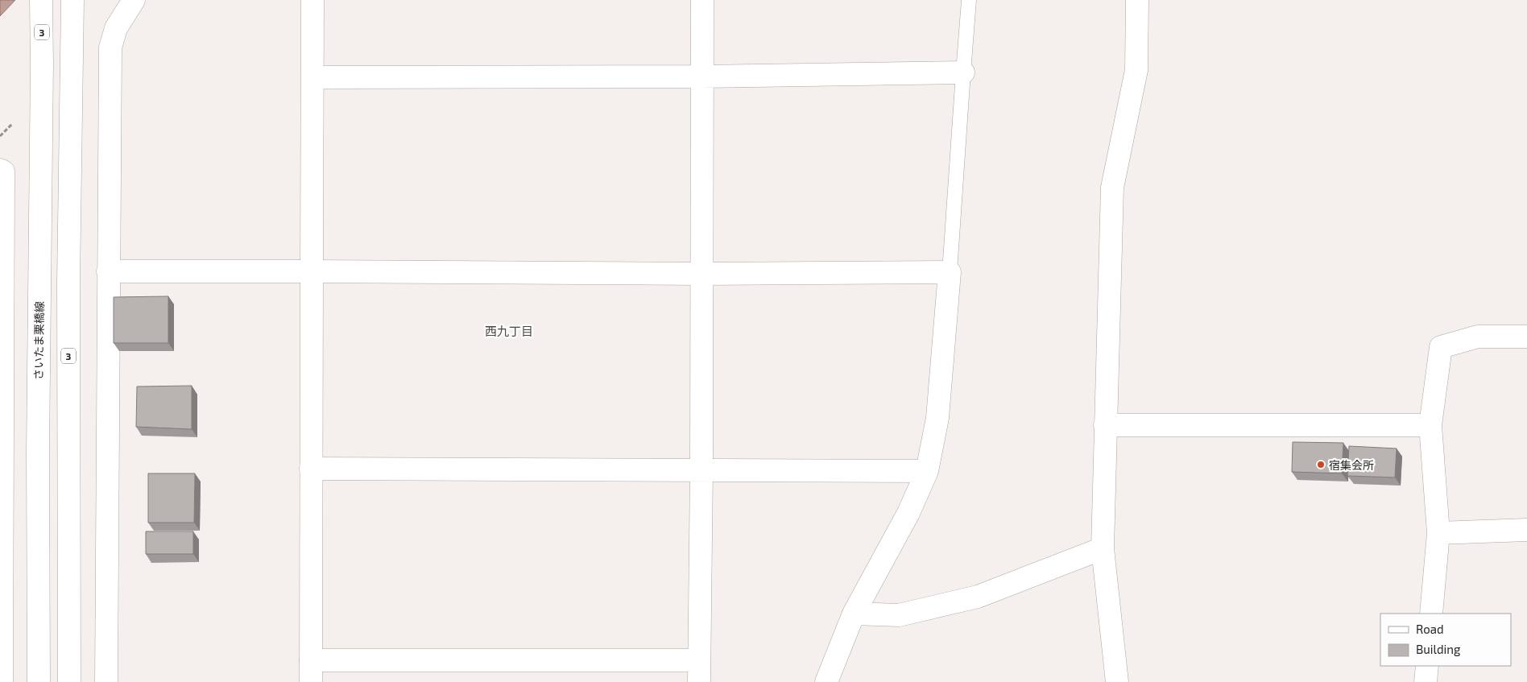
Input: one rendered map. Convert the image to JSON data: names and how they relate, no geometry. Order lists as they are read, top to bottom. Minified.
{"streets":{"street":["3","さいたま栗橋線"]},"districts":["西九丁目"],"places":["宿集会所"],"legend":["Road","Building"]}
